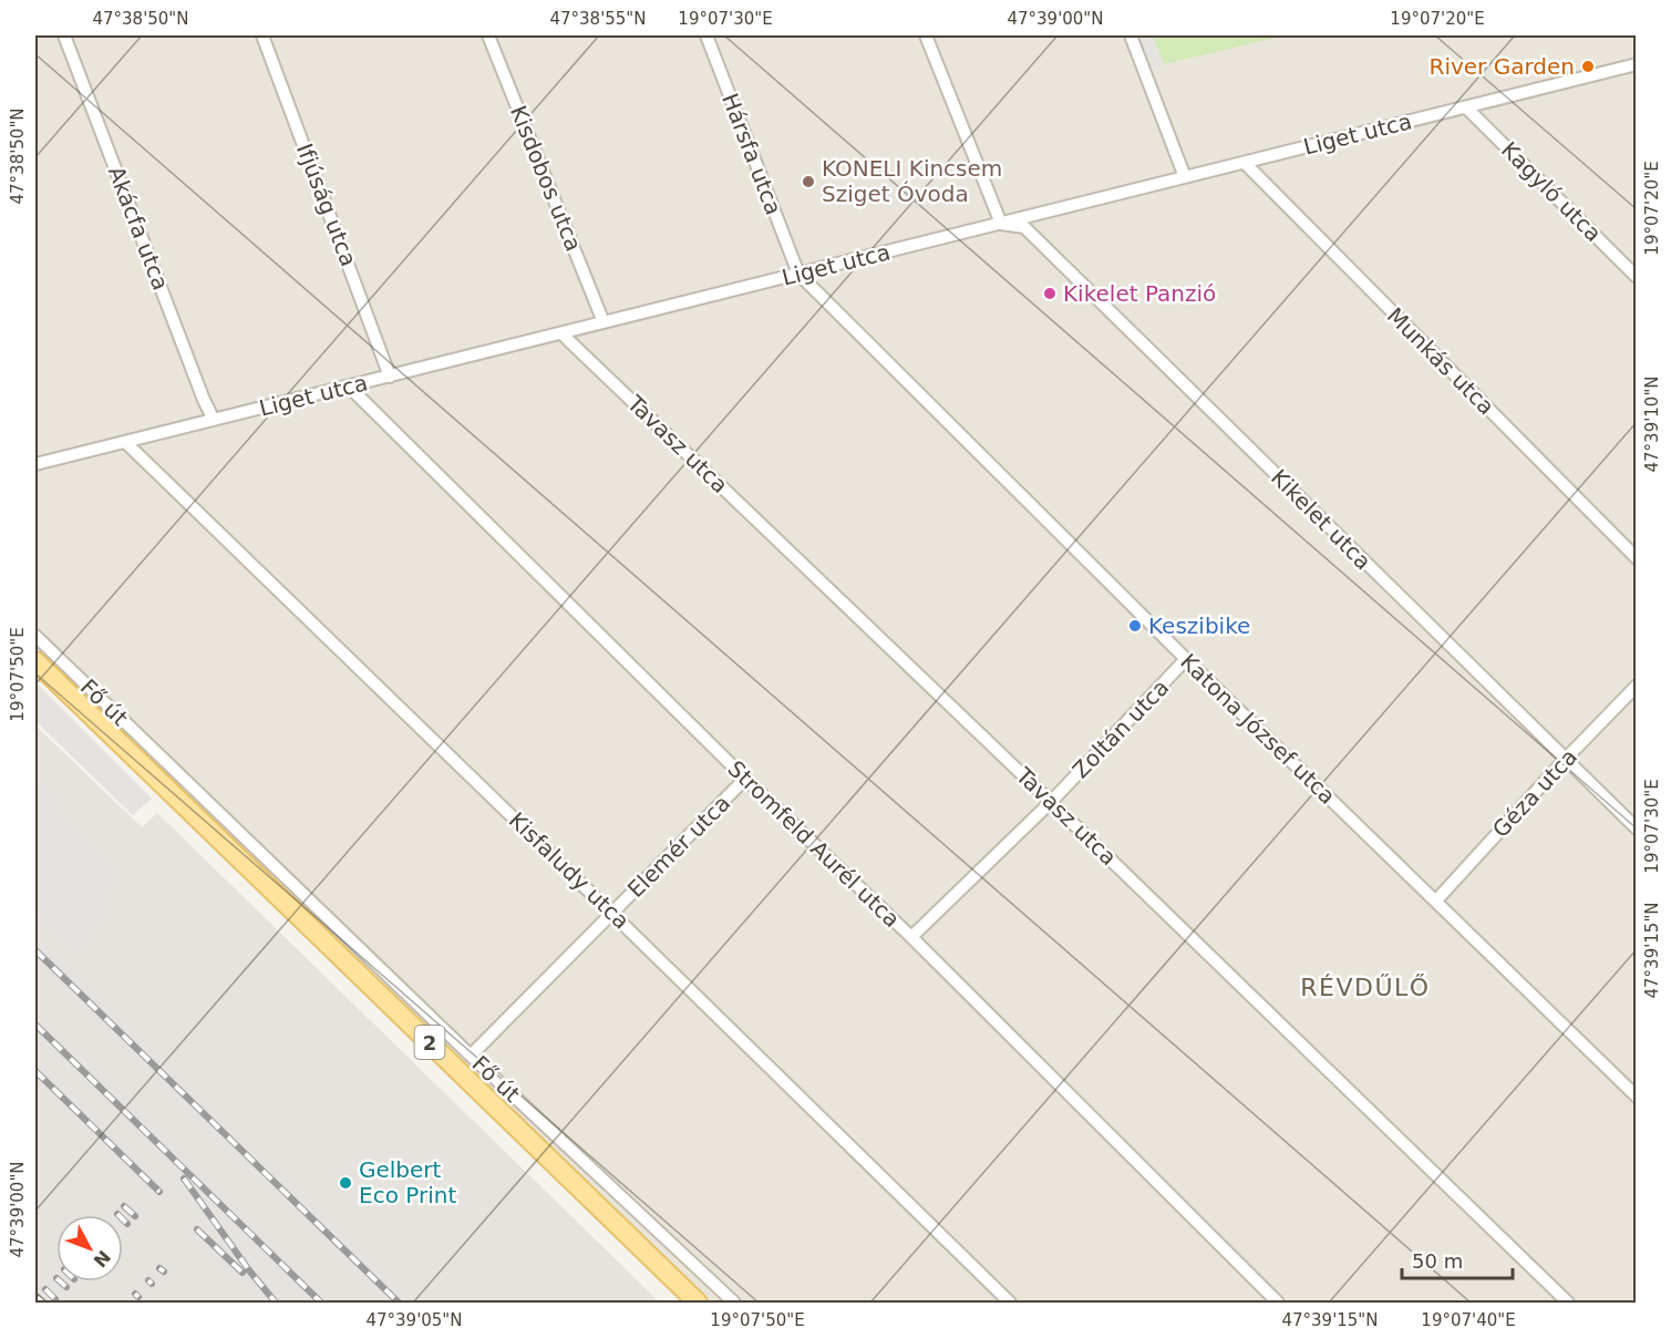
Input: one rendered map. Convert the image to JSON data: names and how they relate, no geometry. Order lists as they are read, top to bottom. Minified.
{"streets":{"main road":["Fő út","2"],"street":["Liget utca","Hársfa utca","Kisdobos utca","Kagyló utca","Ifjúság utca","Akácfa utca","Munkás utca","Tavasz utca","Kikelet utca","Zoltán utca","Katona József utca","Géza utca","Stromfeld Aurél utca","Elemér utca","Kisfaludy utca"]},"crossings":[["Liget utca","Hársfa utca"],["Liget utca","Kisdobos utca"],["Liget utca","Kagyló utca"],["Liget utca","Ifjúság utca"],["Liget utca","Akácfa utca"],["Liget utca","Munkás utca"],["Liget utca","Tavasz utca"],["Liget utca","Kikelet utca"],["Liget utca","Katona József utca"],["Liget utca","Stromfeld Aurél utca"],["Liget utca","Kisfaludy utca"],["Hársfa utca","Katona József utca"],["Tavasz utca","Zoltán utca"],["Kikelet utca","Géza utca"],["Fő út","Elemér utca"],["Zoltán utca","Katona József utca"],["Zoltán utca","Stromfeld Aurél utca"],["Katona József utca","Géza utca"],["Stromfeld Aurél utca","Elemér utca"],["Elemér utca","Kisfaludy utca"]],"districts":["RÉVDŰLŐ"],"places":["River Garden","KONELI Kincsem Sziget Óvoda","Kikelet Panzió","Keszibike","Gelbert Eco Print"],"scale_bar":"50 m","north":"bottom right","coordinates":["47°38'50\"N","47°38'55\"N","19°07'30\"E","47°39'00\"N","19°07'20\"E","47°39'10\"N","19°07'50\"E","47°39'15\"N","47°39'05\"N","19°07'40\"E"]}
